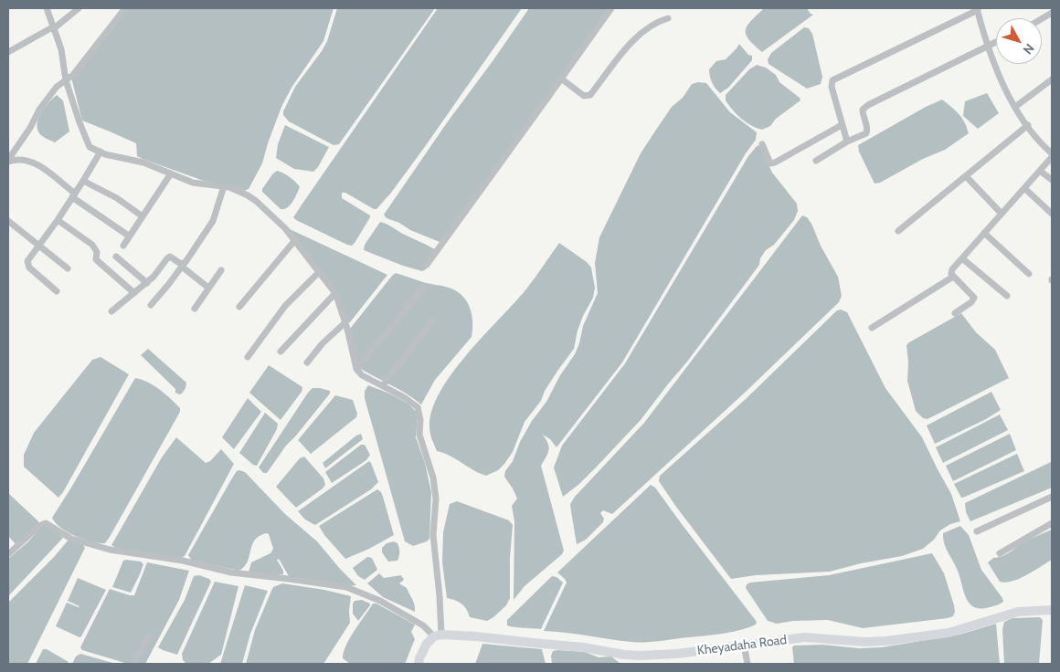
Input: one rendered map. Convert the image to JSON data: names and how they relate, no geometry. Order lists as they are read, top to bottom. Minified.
{"streets":{"main road":["Kheyadaha Road"]},"north":"bottom right"}
